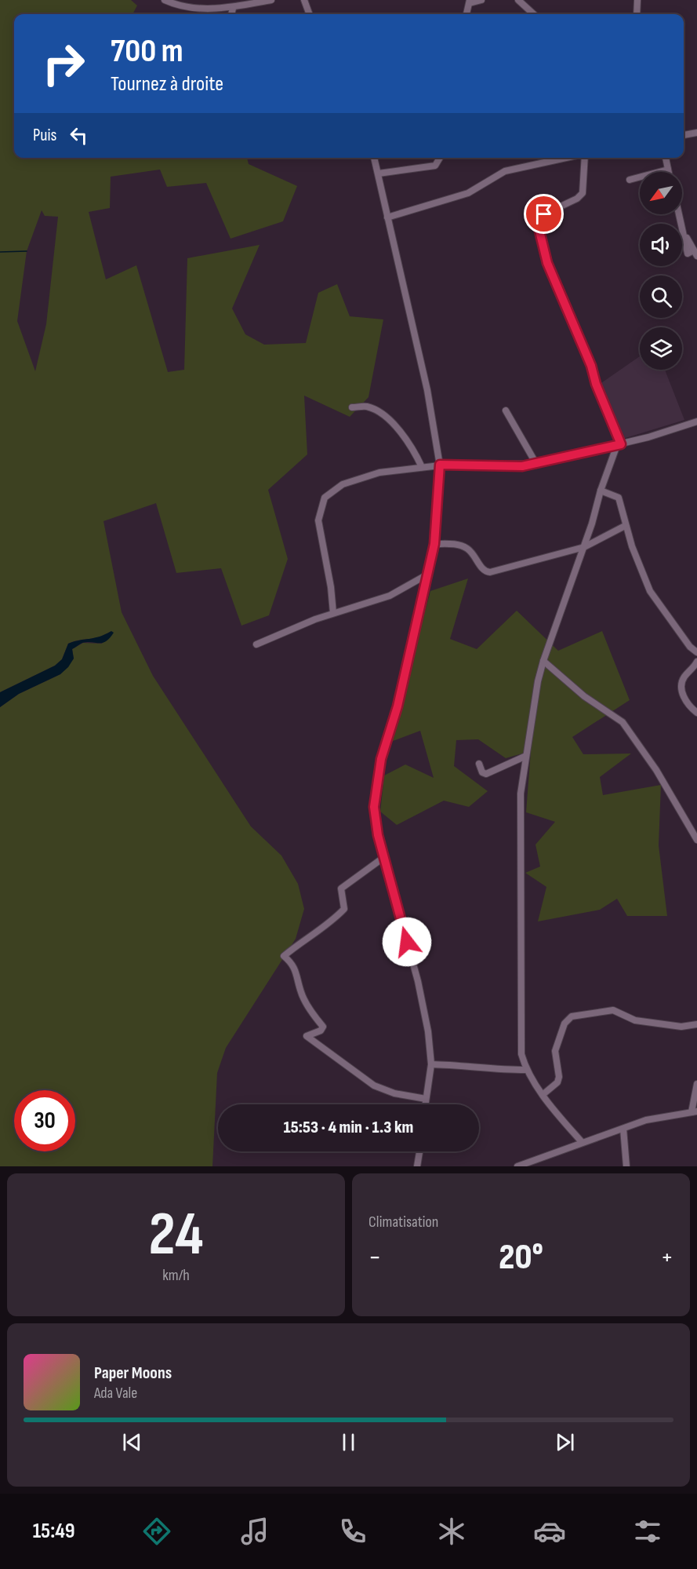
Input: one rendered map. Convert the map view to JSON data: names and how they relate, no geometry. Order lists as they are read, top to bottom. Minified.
{"north":"bottom left","page":{"turn":["700 m","Tournez à droite"],"then":"Puis","limit":"30","trip":"15:53 · 4 min · 1.3 km","tile":[["24","km/h"],"Climatisation"],"heat":["−","20°","+"],"song":["Paper Moons","Ada Vale"],"tabs":"15:49"}}
